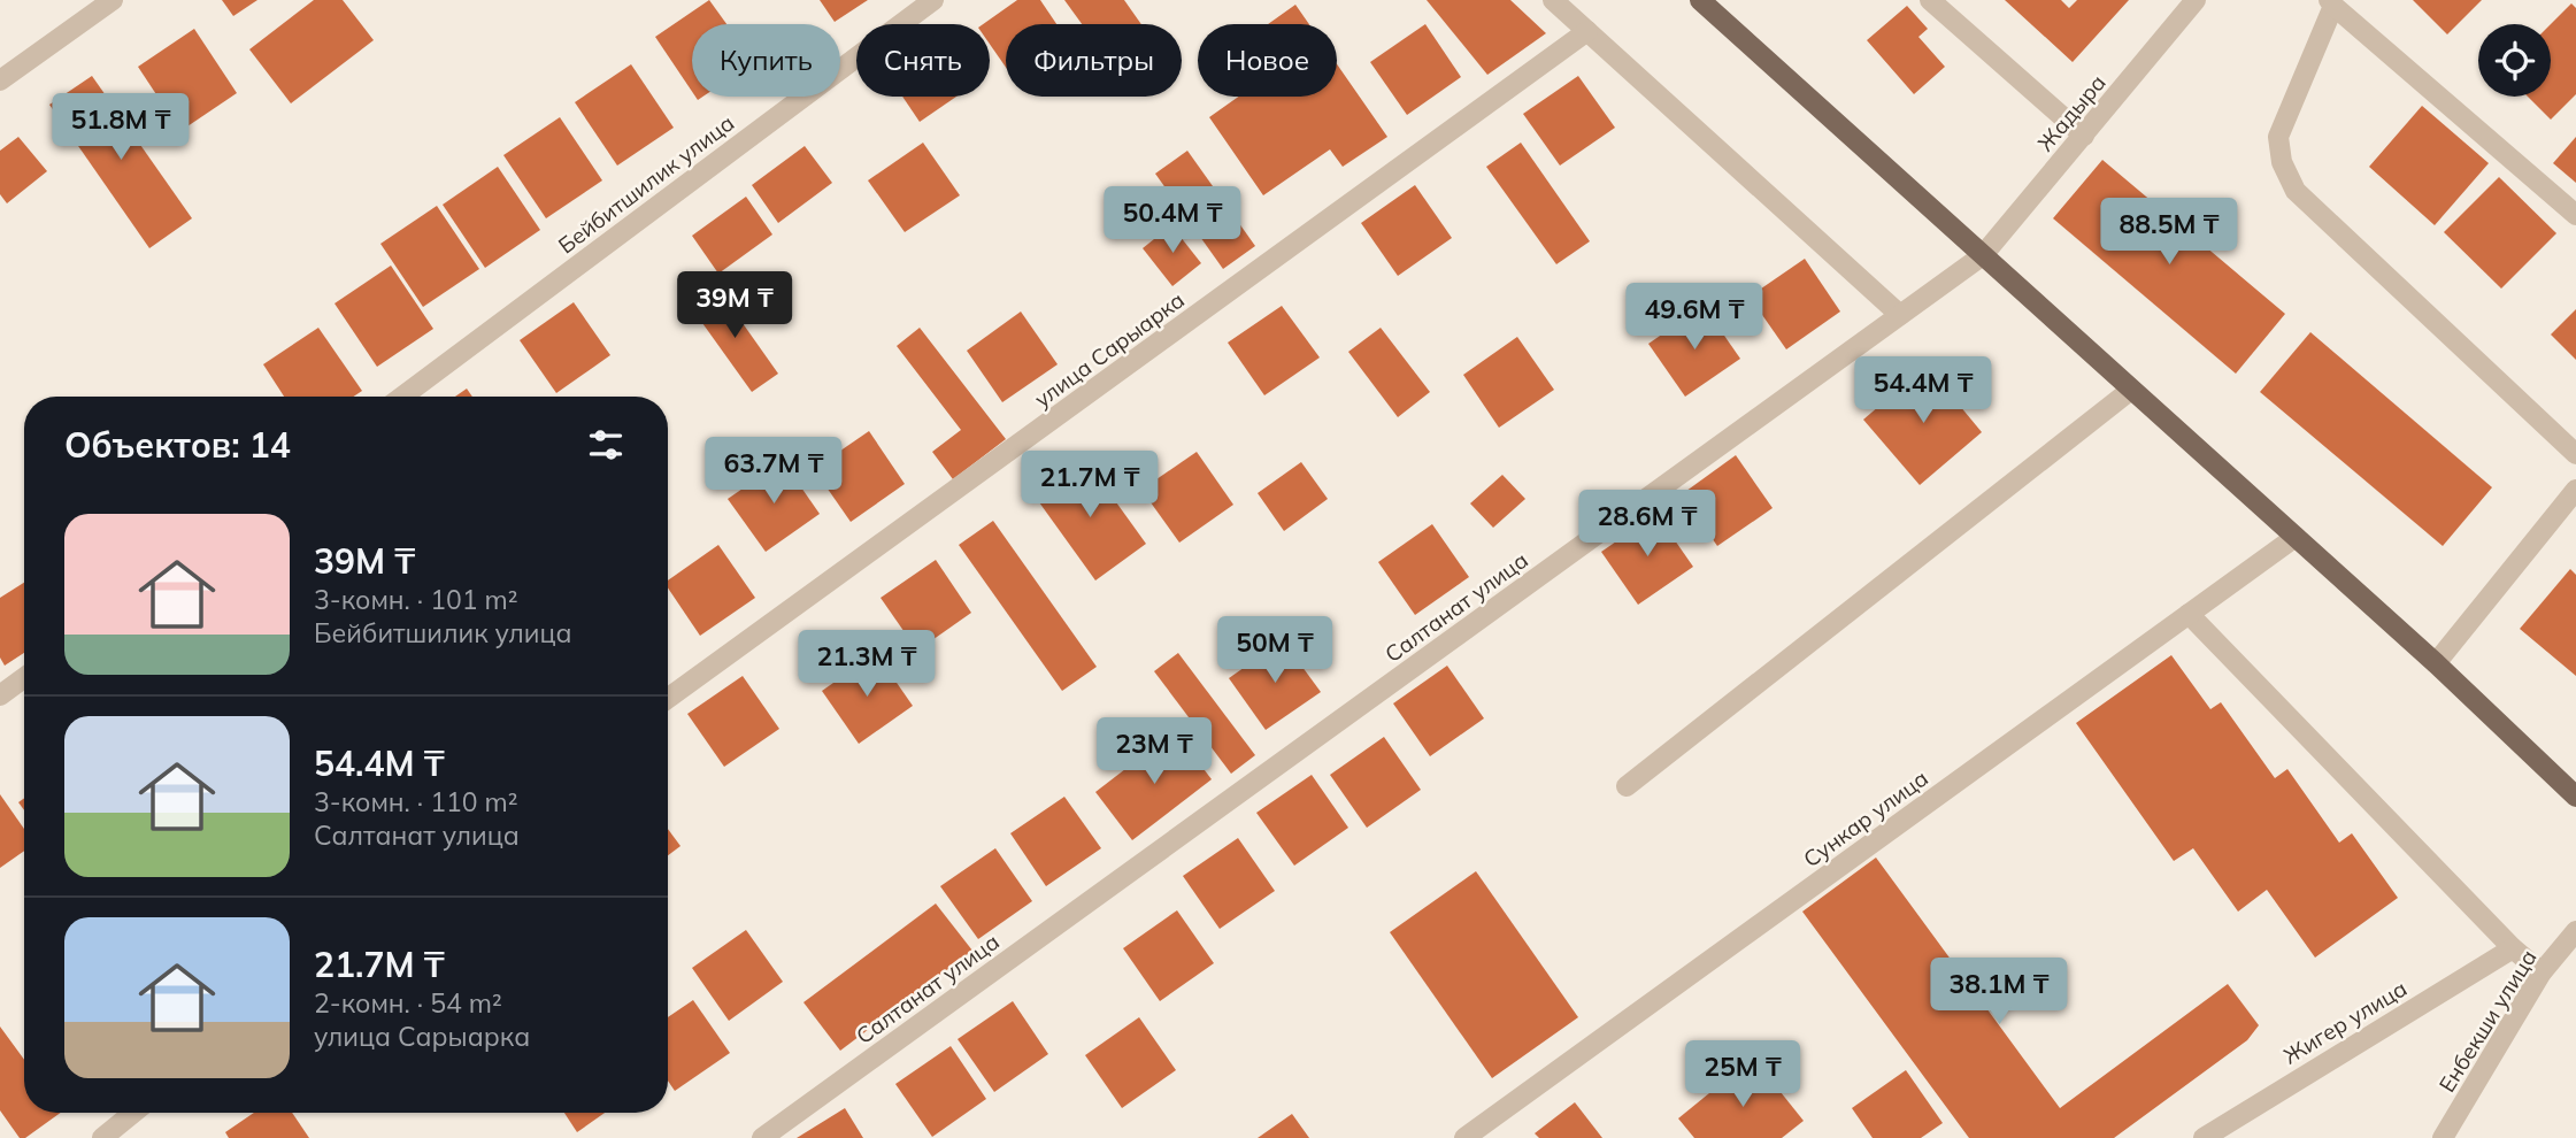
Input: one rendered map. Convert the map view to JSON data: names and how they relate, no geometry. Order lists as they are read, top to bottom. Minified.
{"streets":{"street":["Жадыра","Бейбитшилик улица","улица Сарыарка","Салтанат улица","Сункар улица","Енбекши улица","Жигер улица"]},"crossings":[["Жадыра","Салтанат улица"]],"page":{"chip":["Купить","Снять","Фильтры","Новое"],"price":["51.8M ₸","50.4M ₸","88.5M ₸","39M ₸","49.6M ₸","54.4M ₸","63.7M ₸","21.7M ₸","28.6M ₸","50M ₸","21.3M ₸","23M ₸","38.1M ₸","25M ₸"],"heading":"Объектов: 14","list":[{"name":"39M ₸","note":"3-комн. · 101 m² · Бейбитшилик улица"},{"name":"54.4M ₸","note":"3-комн. · 110 m² · Салтанат улица"},{"name":"21.7M ₸","note":"2-комн. · 54 m² · улица Сарыарка"}]}}
